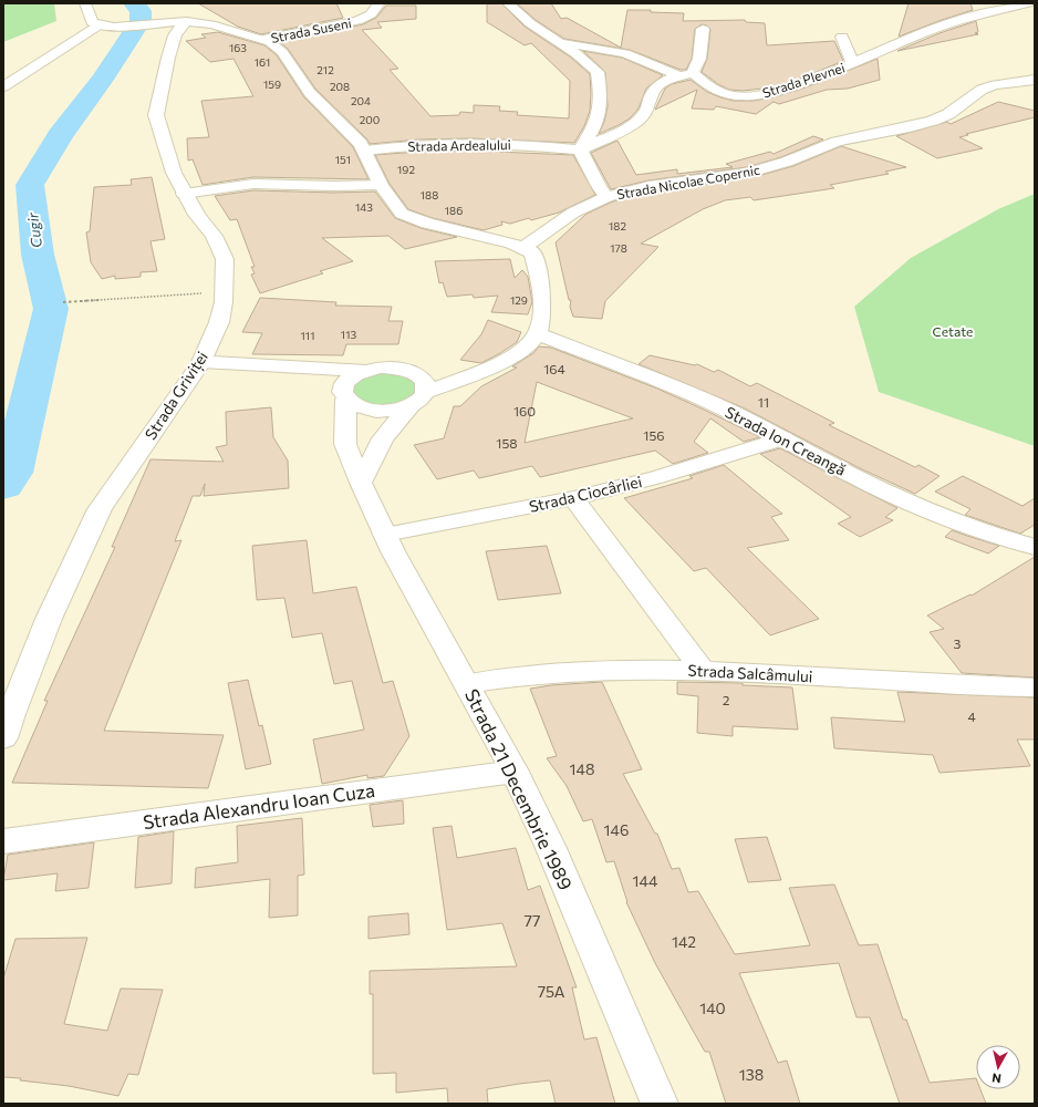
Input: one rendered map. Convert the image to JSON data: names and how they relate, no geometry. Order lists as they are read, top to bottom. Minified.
{"streets":{"street":["Strada Suseni","Strada Plevnei","Strada Ardealului","Strada Nicolae Copernic","Strada Griviței","Strada Ion Creangă","Strada Ciocârliei","Strada Salcâmului","Strada 21 Decembrie 1989","Strada Alexandru Ioan Cuza"]},"crossings":[["Strada Ion Creangă","Strada Ciocârliei"],["Strada Ciocârliei","Strada 21 Decembrie 1989"],["Strada Salcâmului","Strada 21 Decembrie 1989"],["Strada 21 Decembrie 1989","Strada Alexandru Ioan Cuza"]],"water":["Cugir"],"parks":["Cetate"],"house_numbers":["163","161","212","159","208","204","200","151","192","188","143","186","182","178","129","113","111","164","11","160","156","158","3","2","4","148","146","144","77","142","75A","140","138"],"north":"bottom"}
